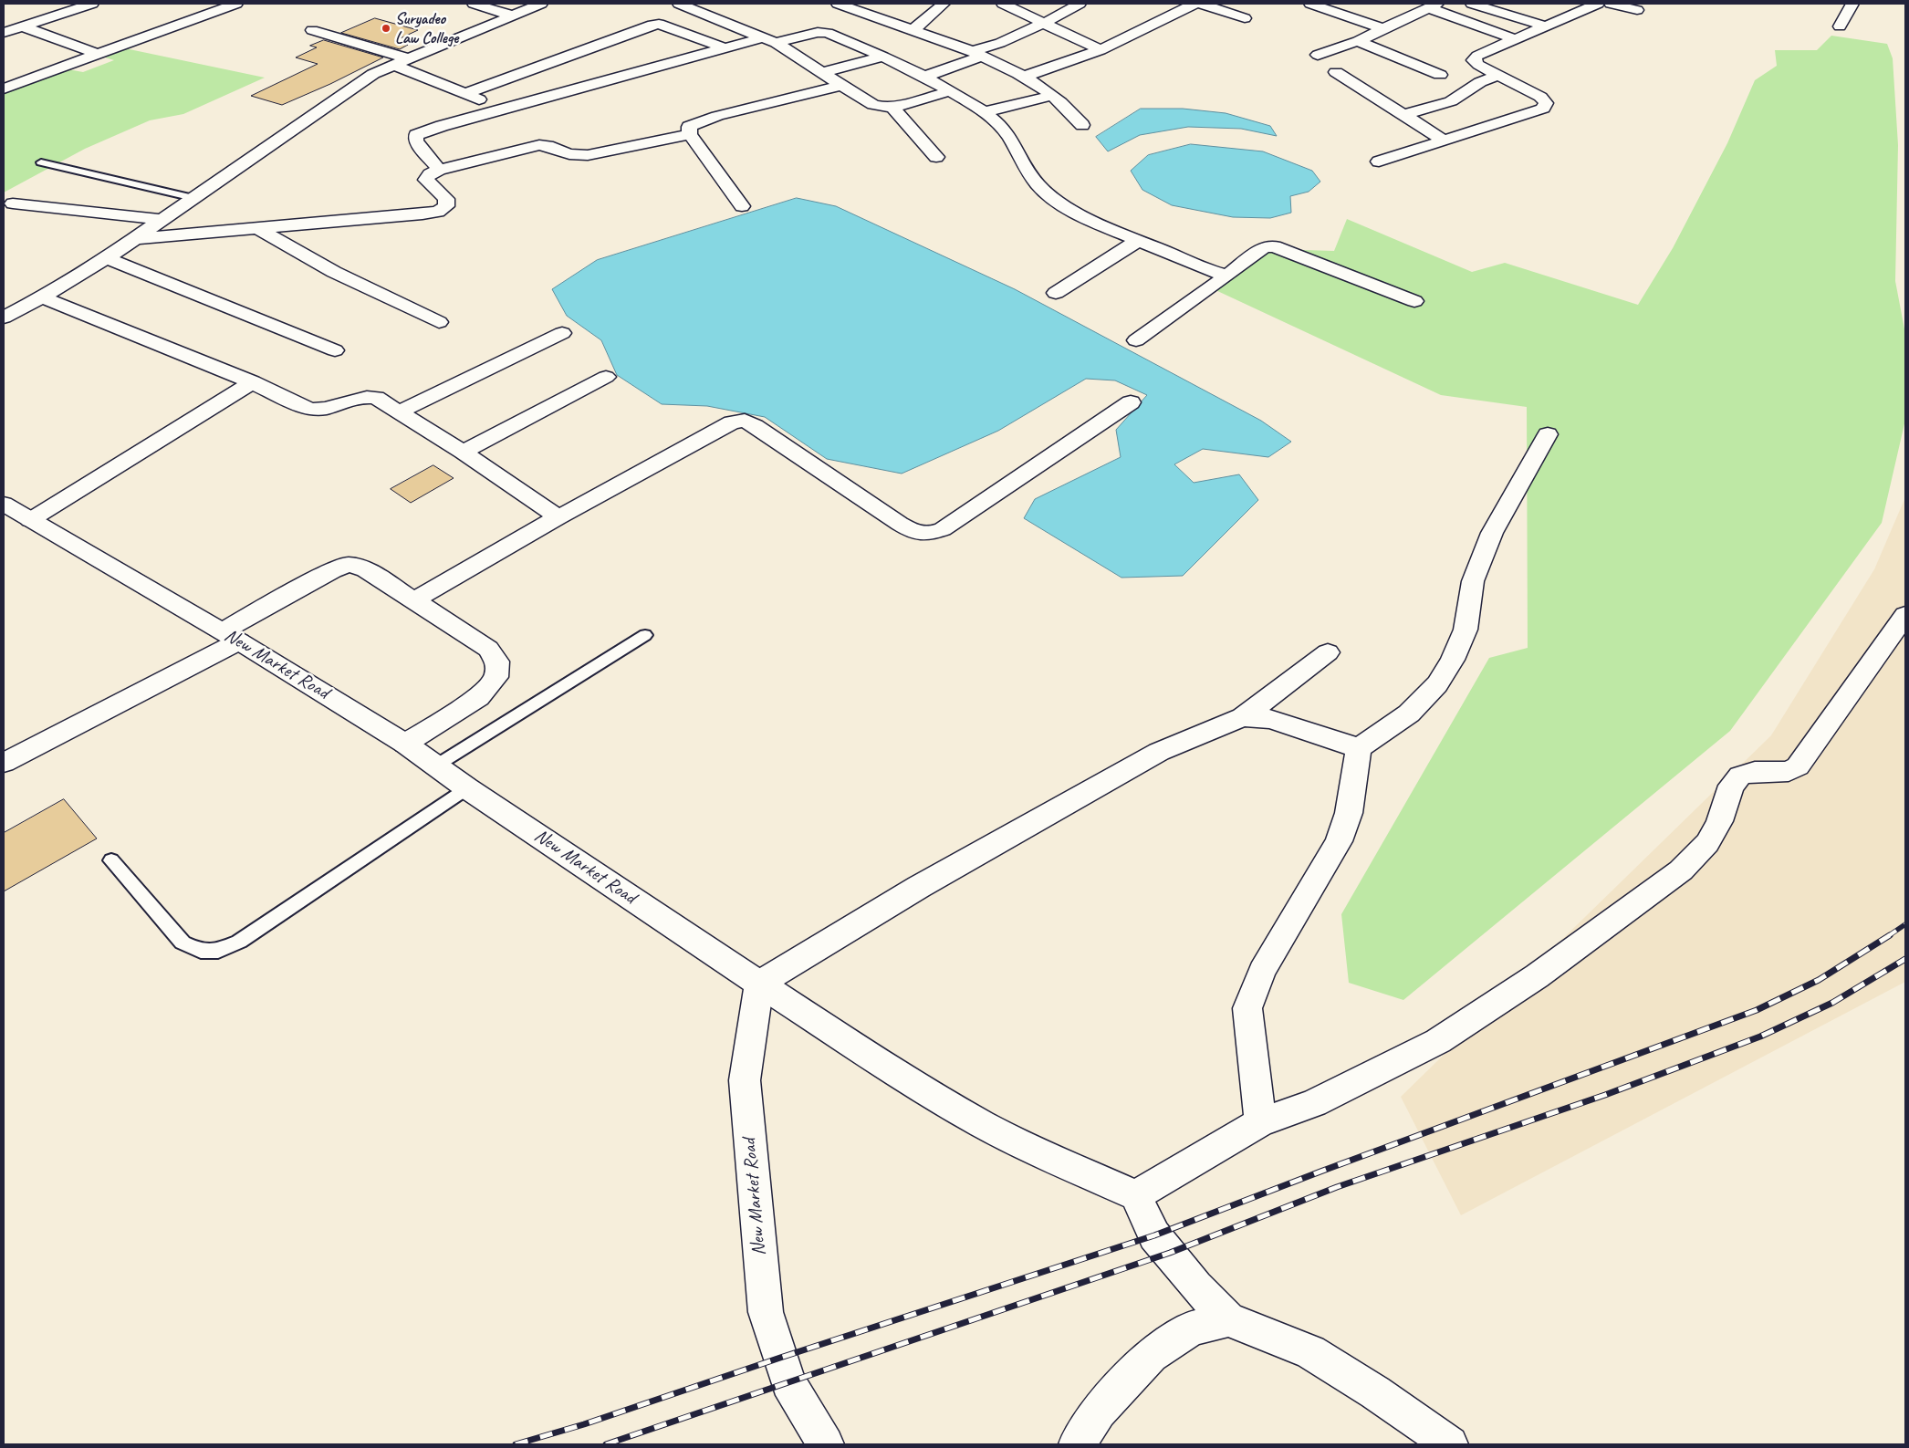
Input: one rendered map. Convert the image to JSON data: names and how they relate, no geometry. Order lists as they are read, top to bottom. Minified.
{"streets":{"street":["New Market Road"]},"places":["Suryadeo Law College"]}
